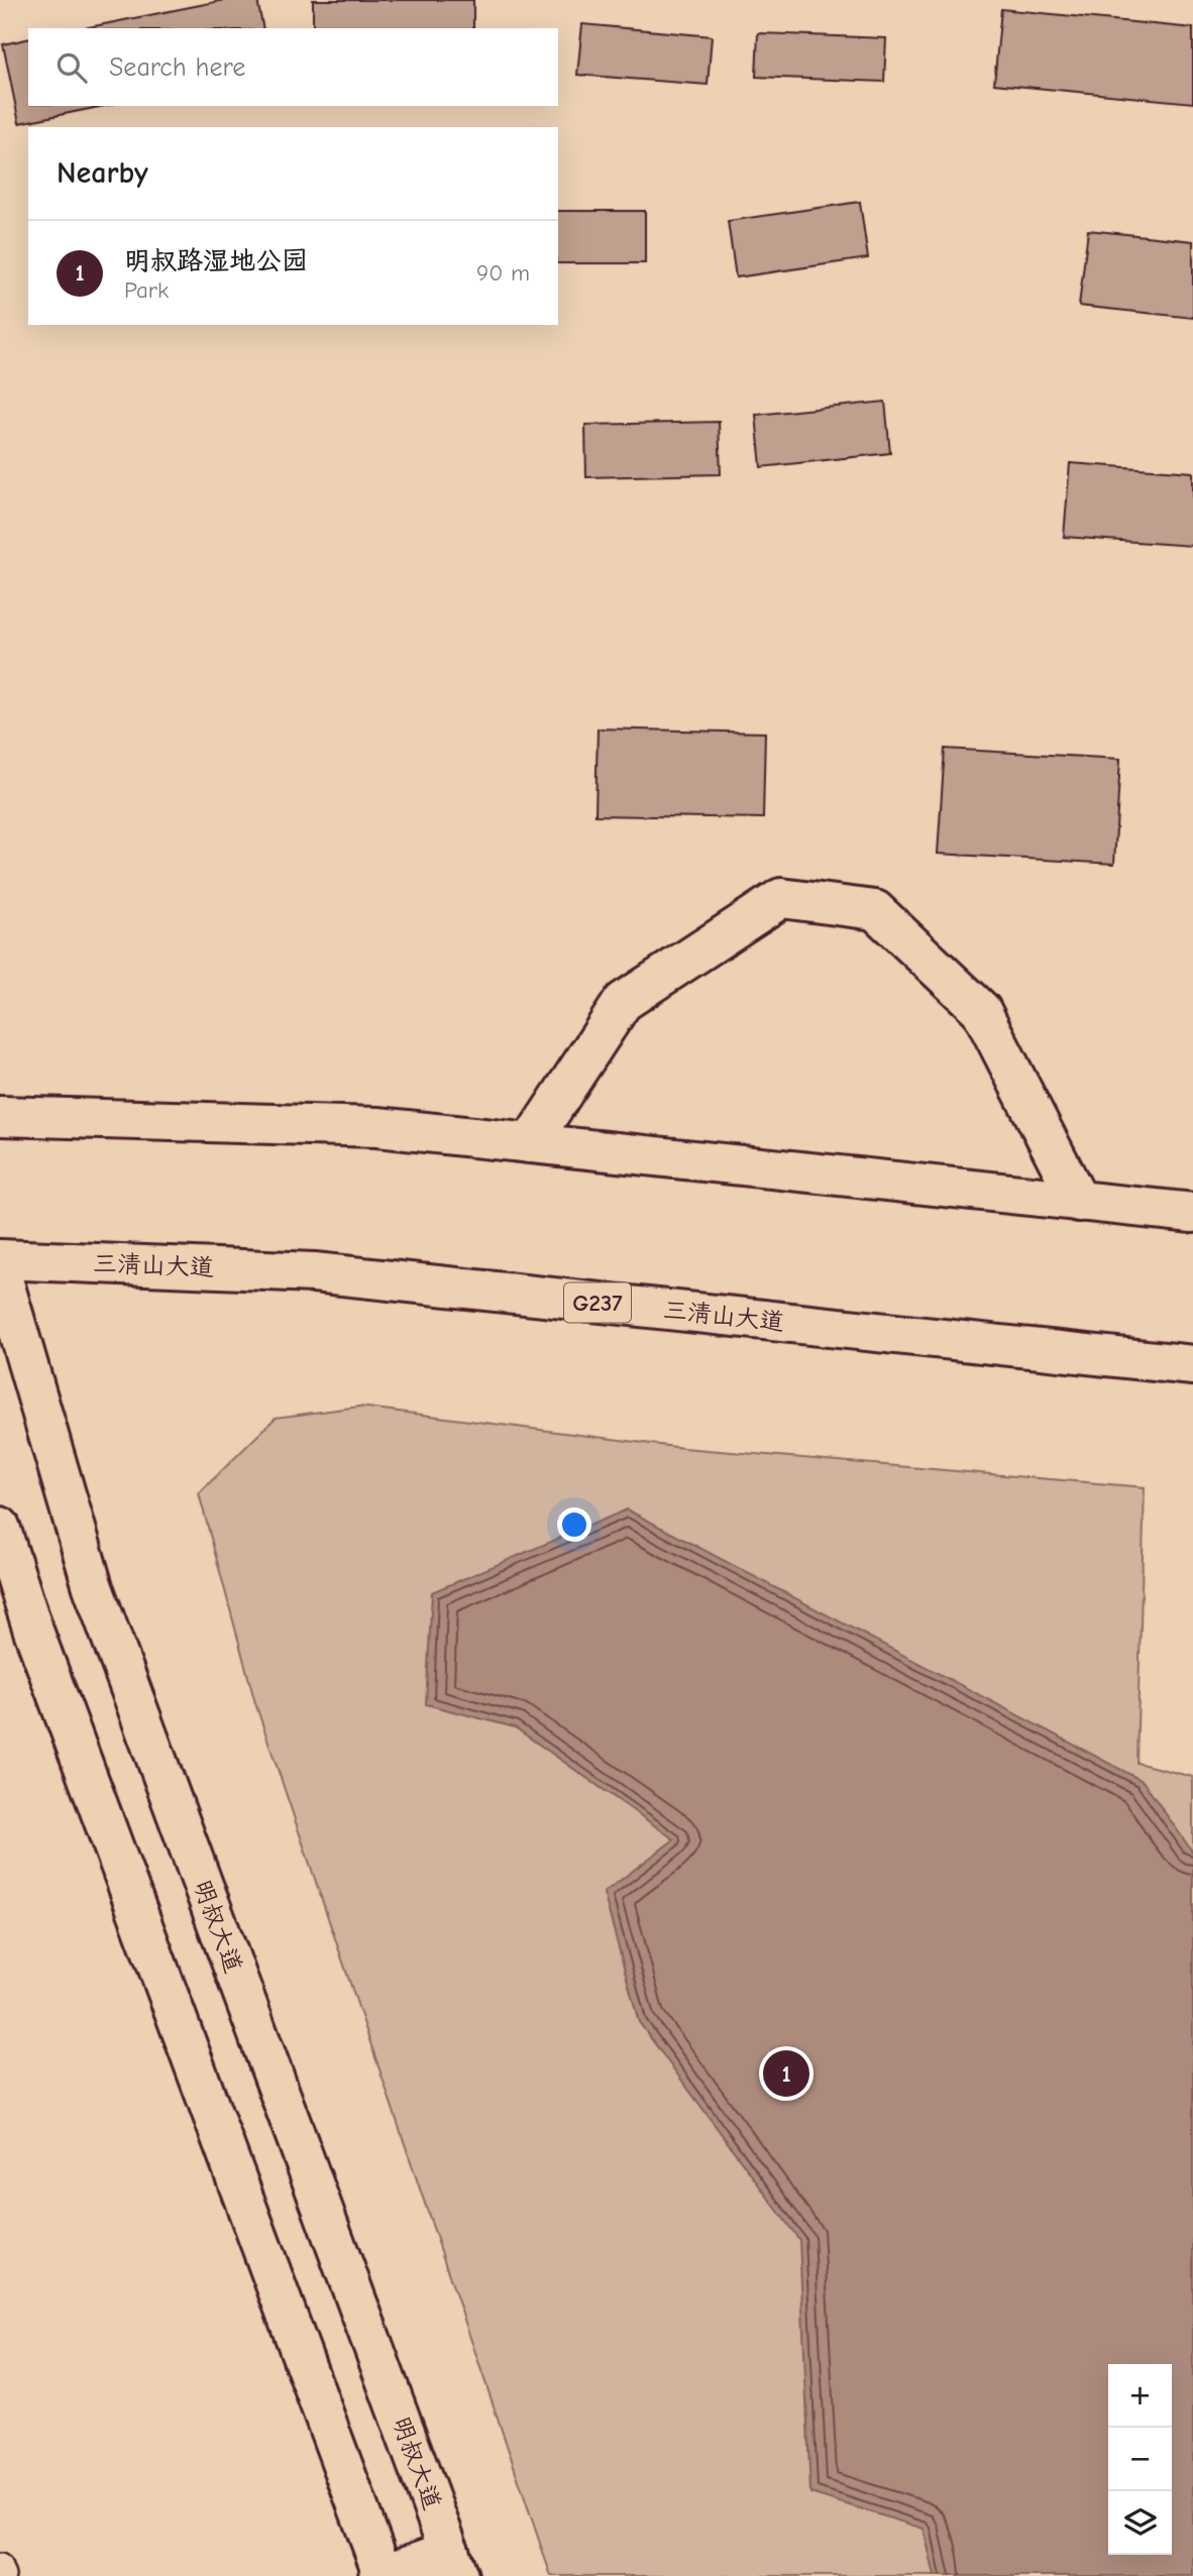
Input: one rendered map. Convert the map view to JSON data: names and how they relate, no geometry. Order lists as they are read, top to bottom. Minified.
{"streets":{"main road":["三清山大道","G237","明叔大道"]},"page":{"search":"Search here","heading":"Nearby","list":[{"mark":"1","name":"明叔路湿地公园","note":"Park","value":"90 m"}],"pins":"1","map_buttons":["+","−"]}}
